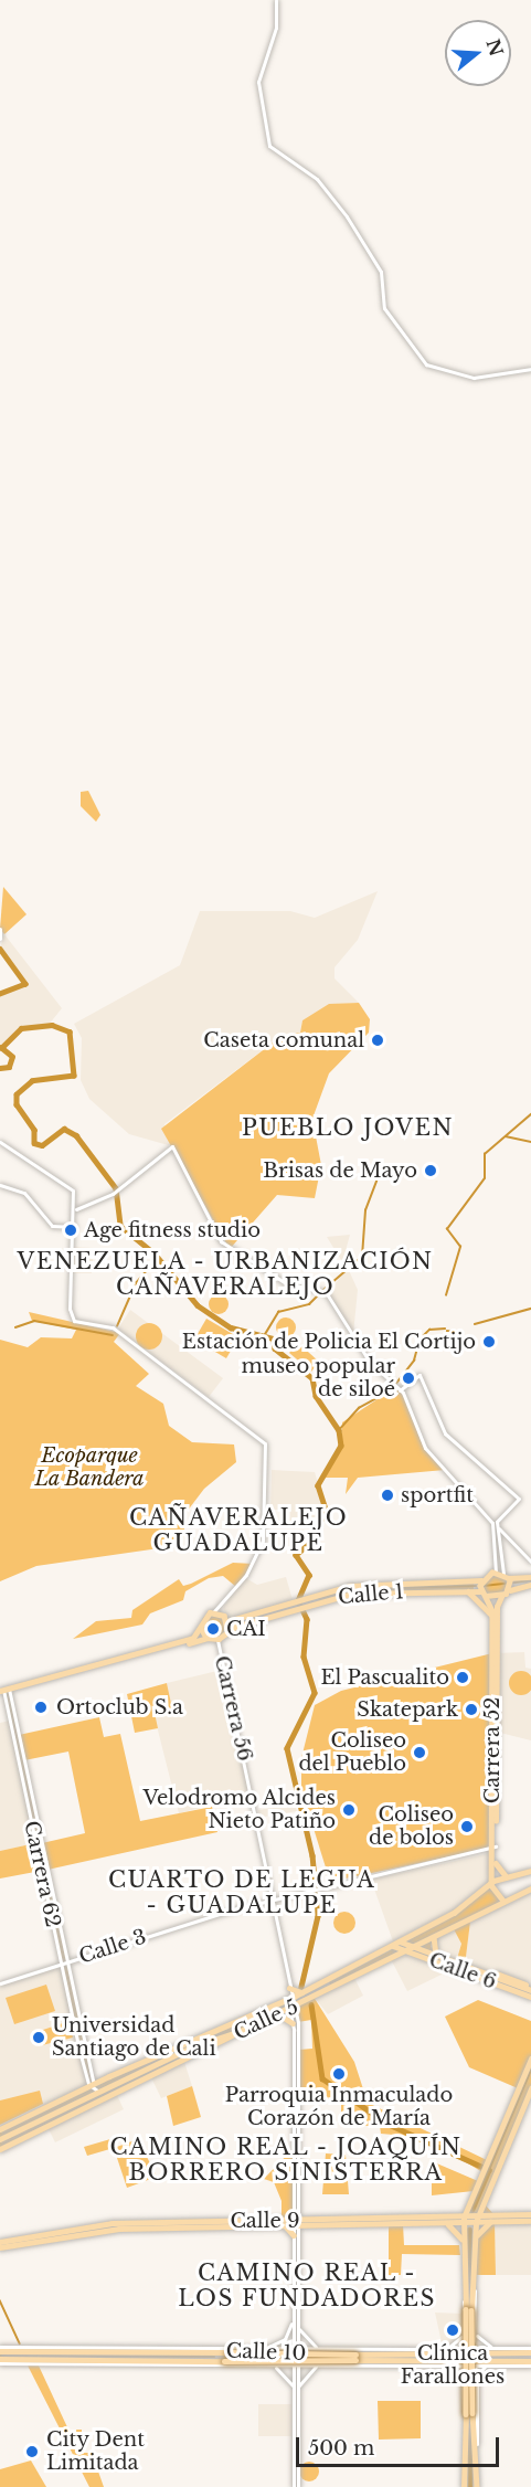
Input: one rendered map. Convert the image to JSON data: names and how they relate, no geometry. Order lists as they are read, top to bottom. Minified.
{"streets":{"main road":["Calle 1","Carrera 52","Calle 6","Calle 5","Calle 9","Calle 10"],"street":["Carrera 56","Carrera 62","Calle 3"]},"crossings":[["Calle 1","Carrera 56"],["Calle 1","Carrera 52"],["Carrera 56","Calle 3"],["Carrera 56","Calle 5"],["Carrera 56","Calle 9"],["Carrera 56","Calle 10"],["Carrera 52","Calle 3"],["Carrera 52","Calle 5"],["Carrera 62","Calle 3"],["Carrera 62","Calle 5"],["Calle 6","Calle 5"],["Calle 9","Calle 10"]],"districts":["PUEBLO JOVEN","VENEZUELA - URBANIZACIÓN CAÑAVERALEJO","CAÑAVERALEJO GUADALUPE","CUARTO DE LEGUA - GUADALUPE","CAMINO REAL - JOAQUÍN BORRERO SINISTERRA","CAMINO REAL - LOS FUNDADORES"],"parks":["Ecoparque La Bandera"],"places":["Caseta comunal","Brisas de Mayo","Age fitness studio","Estación de Policia El Cortijo","museo popular de siloé","sportfit","CAI","El Pascualito","Ortoclub S.a","Skatepark","Coliseo del Pueblo","Velodromo Alcides Nieto Patiño","Coliseo de bolos","Universidad Santiago de Cali","Parroquia Inmaculado Corazón de María","Clínica Farallones","City Dent Limitada"],"scale_bar":"500 m","north":"right"}
